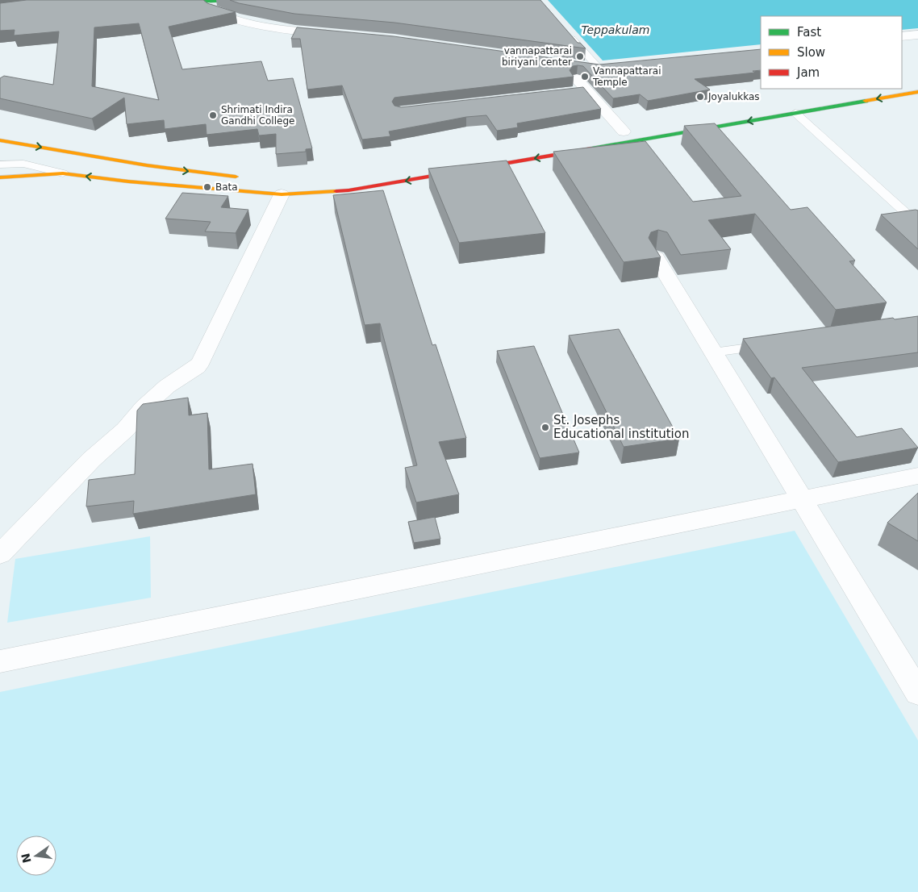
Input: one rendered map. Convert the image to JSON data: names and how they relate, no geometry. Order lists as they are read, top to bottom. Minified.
{"water":["Teppakulam"],"places":["vannapattarai biriyani center","Vannapattarai Temple","Joyalukkas","Shrimati Indira Gandhi College","Bata","St. Josephs Educational institution"],"legend":["Fast","Slow","Jam"],"north":"left"}
